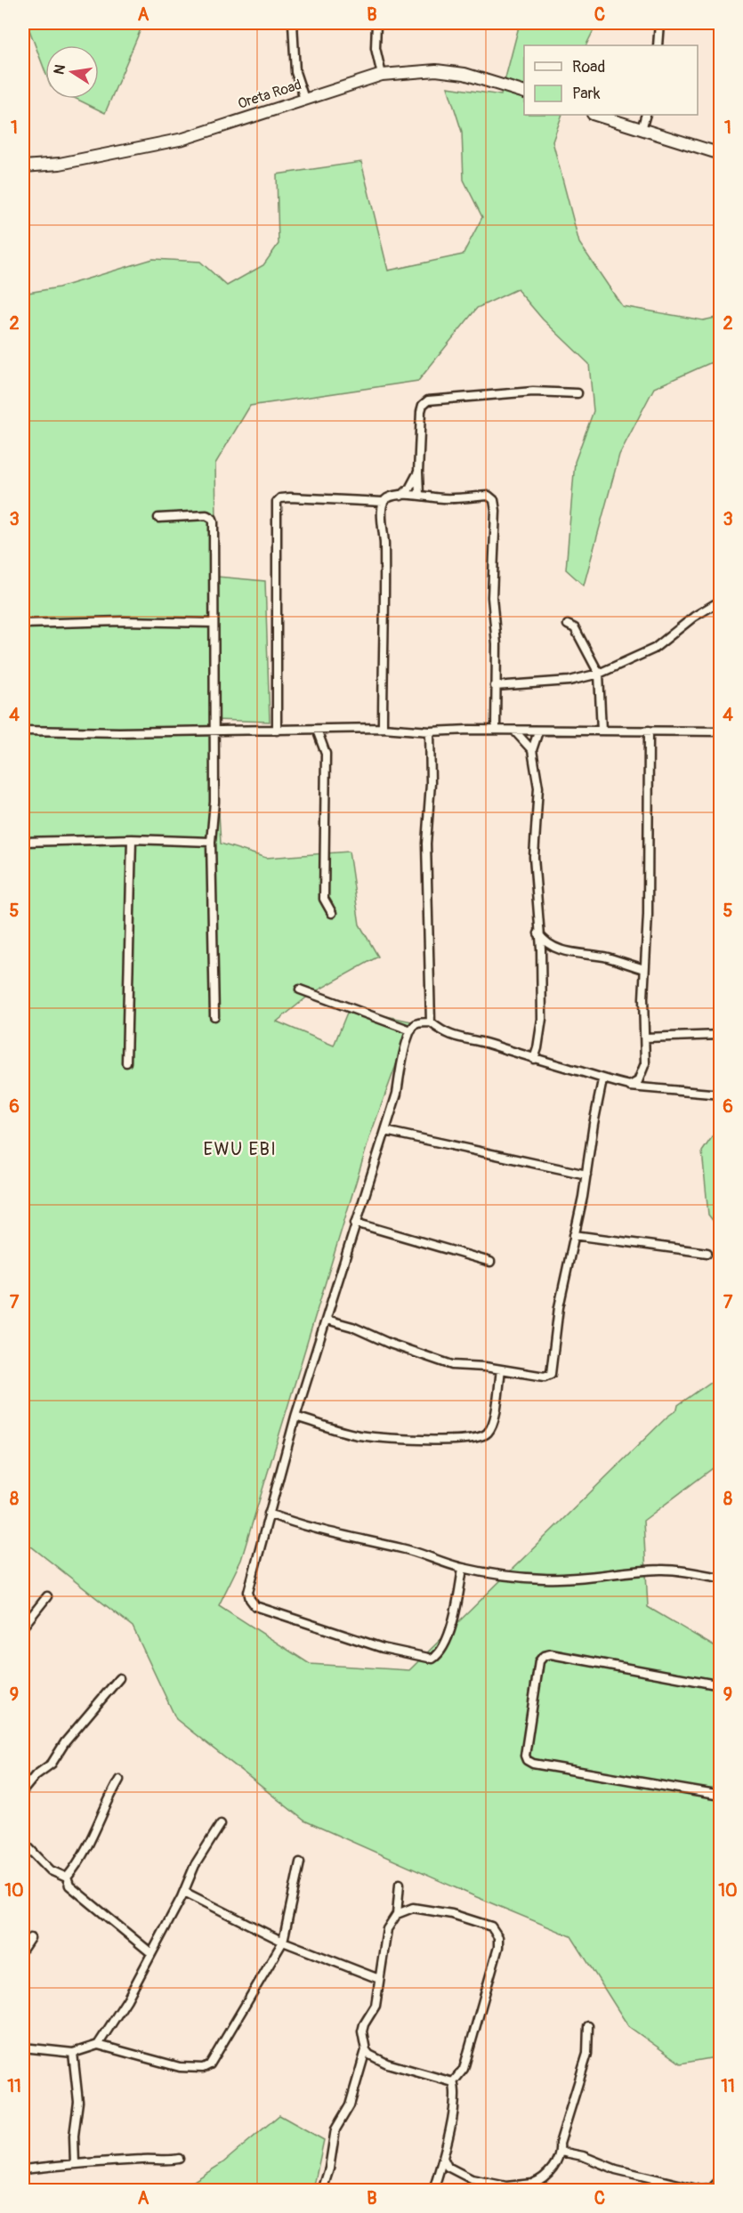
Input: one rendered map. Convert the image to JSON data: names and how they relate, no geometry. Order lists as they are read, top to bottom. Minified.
{"streets":{"street":["Oreta Road"]},"districts":["EWU EBI"],"legend":["Road","Park"],"north":"left","grid":{"columns":["A","B","C"],"rows":["1","2","3","4","5","6","7","8","9","10","11"]}}
